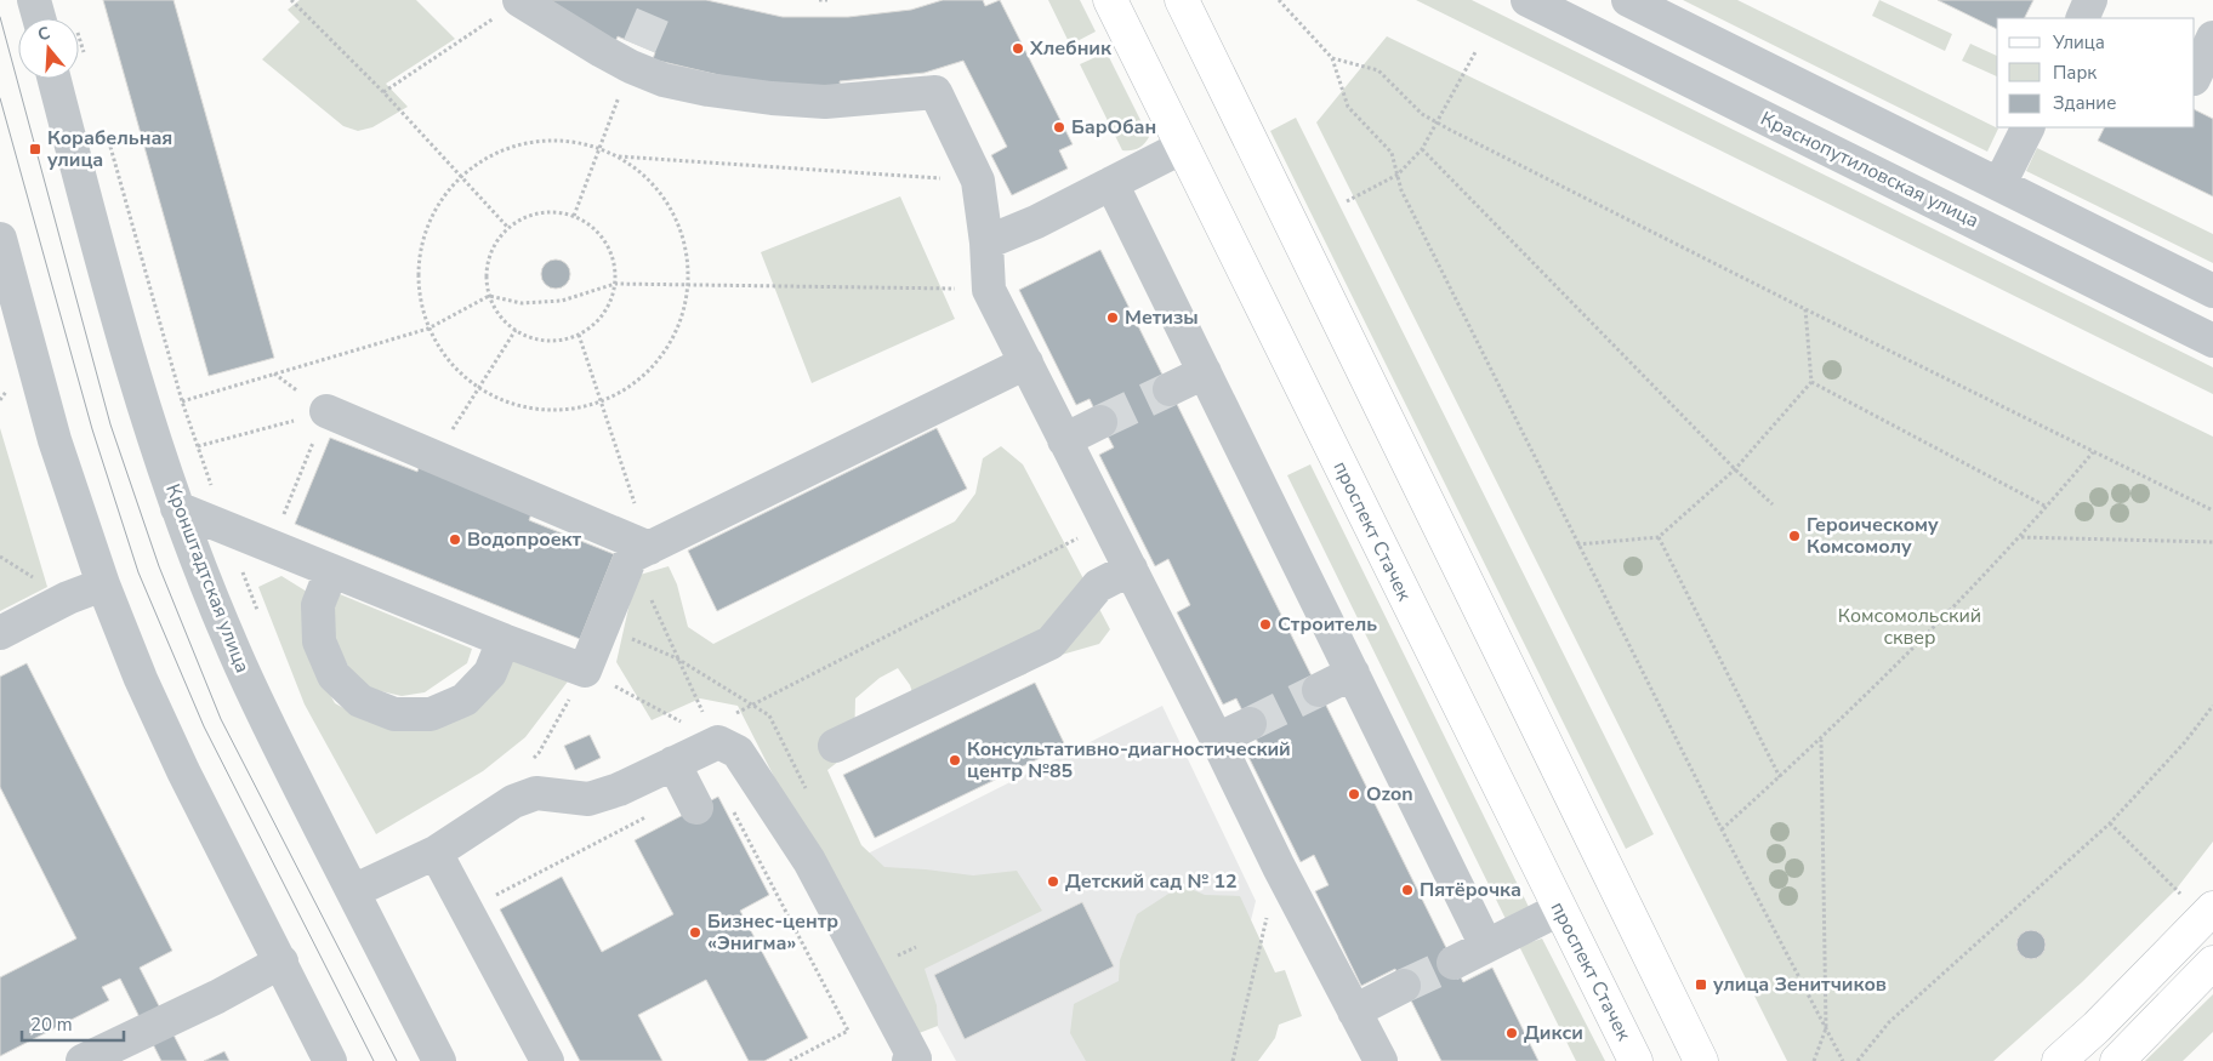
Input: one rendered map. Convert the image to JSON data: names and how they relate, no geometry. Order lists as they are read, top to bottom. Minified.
{"streets":{"main road":["проспект Стачек"],"street":["Краснопутиловская улица","Кронштадтская улица"]},"parks":["Комсомольский сквер"],"places":{"other":["Хлебник","БарОбан","Метизы","Героическому Комсомолу","Водопроект","Строитель","Консультативно-диагностический центр №85","Ozon","Детский сад № 12","Пятёрочка","Бизнес-центр «Энигма»","Дикси"],"transit":["Корабельная улица","улица Зенитчиков"]},"legend":["Улица","Парк","Здание"],"scale_bar":"20 m","north":"top"}
